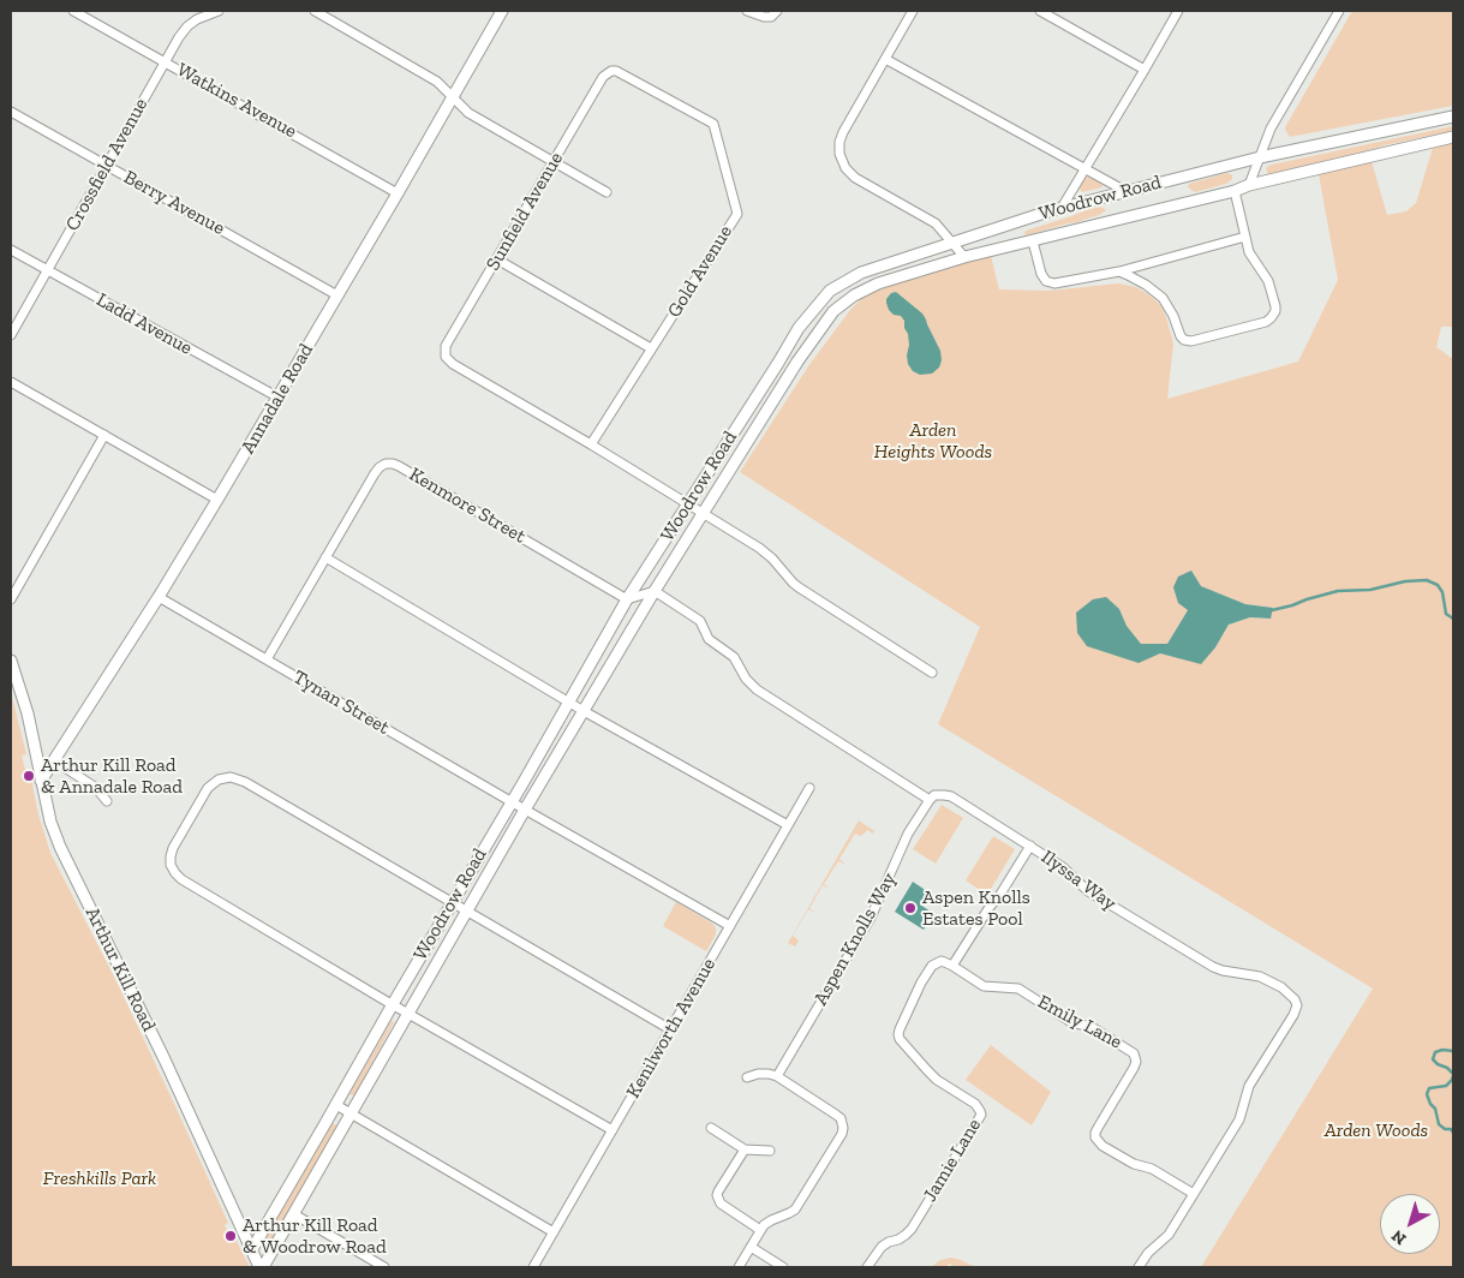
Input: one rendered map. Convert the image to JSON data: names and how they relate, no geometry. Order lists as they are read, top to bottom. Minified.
{"streets":{"street":["Watkins Avenue","Crossfield Avenue","Woodrow Road","Berry Avenue","Sunfield Avenue","Gold Avenue","Ladd Avenue","Annadale Road","Kenmore Street","Tynan Street","Ilyssa Way","Aspen Knolls Way","Arthur Kill Road","Emily Lane","Kenilworth Avenue","Jamie Lane"]},"crossings":[["Watkins Avenue","Crossfield Avenue"],["Watkins Avenue","Annadale Road"],["Crossfield Avenue","Berry Avenue"],["Crossfield Avenue","Ladd Avenue"],["Woodrow Road","Kenmore Street"],["Woodrow Road","Tynan Street"],["Woodrow Road","Arthur Kill Road"],["Berry Avenue","Annadale Road"],["Sunfield Avenue","Gold Avenue"],["Ladd Avenue","Annadale Road"],["Annadale Road","Tynan Street"],["Annadale Road","Arthur Kill Road"],["Kenmore Street","Tynan Street"],["Tynan Street","Kenilworth Avenue"],["Ilyssa Way","Aspen Knolls Way"],["Ilyssa Way","Emily Lane"],["Emily Lane","Jamie Lane"]],"parks":["Arden Heights Woods","Arden Woods","Freshkills Park"],"places":["Arthur Kill Road & Annadale Road","Aspen Knolls Estates Pool","Arthur Kill Road & Woodrow Road"],"north":"bottom left"}
